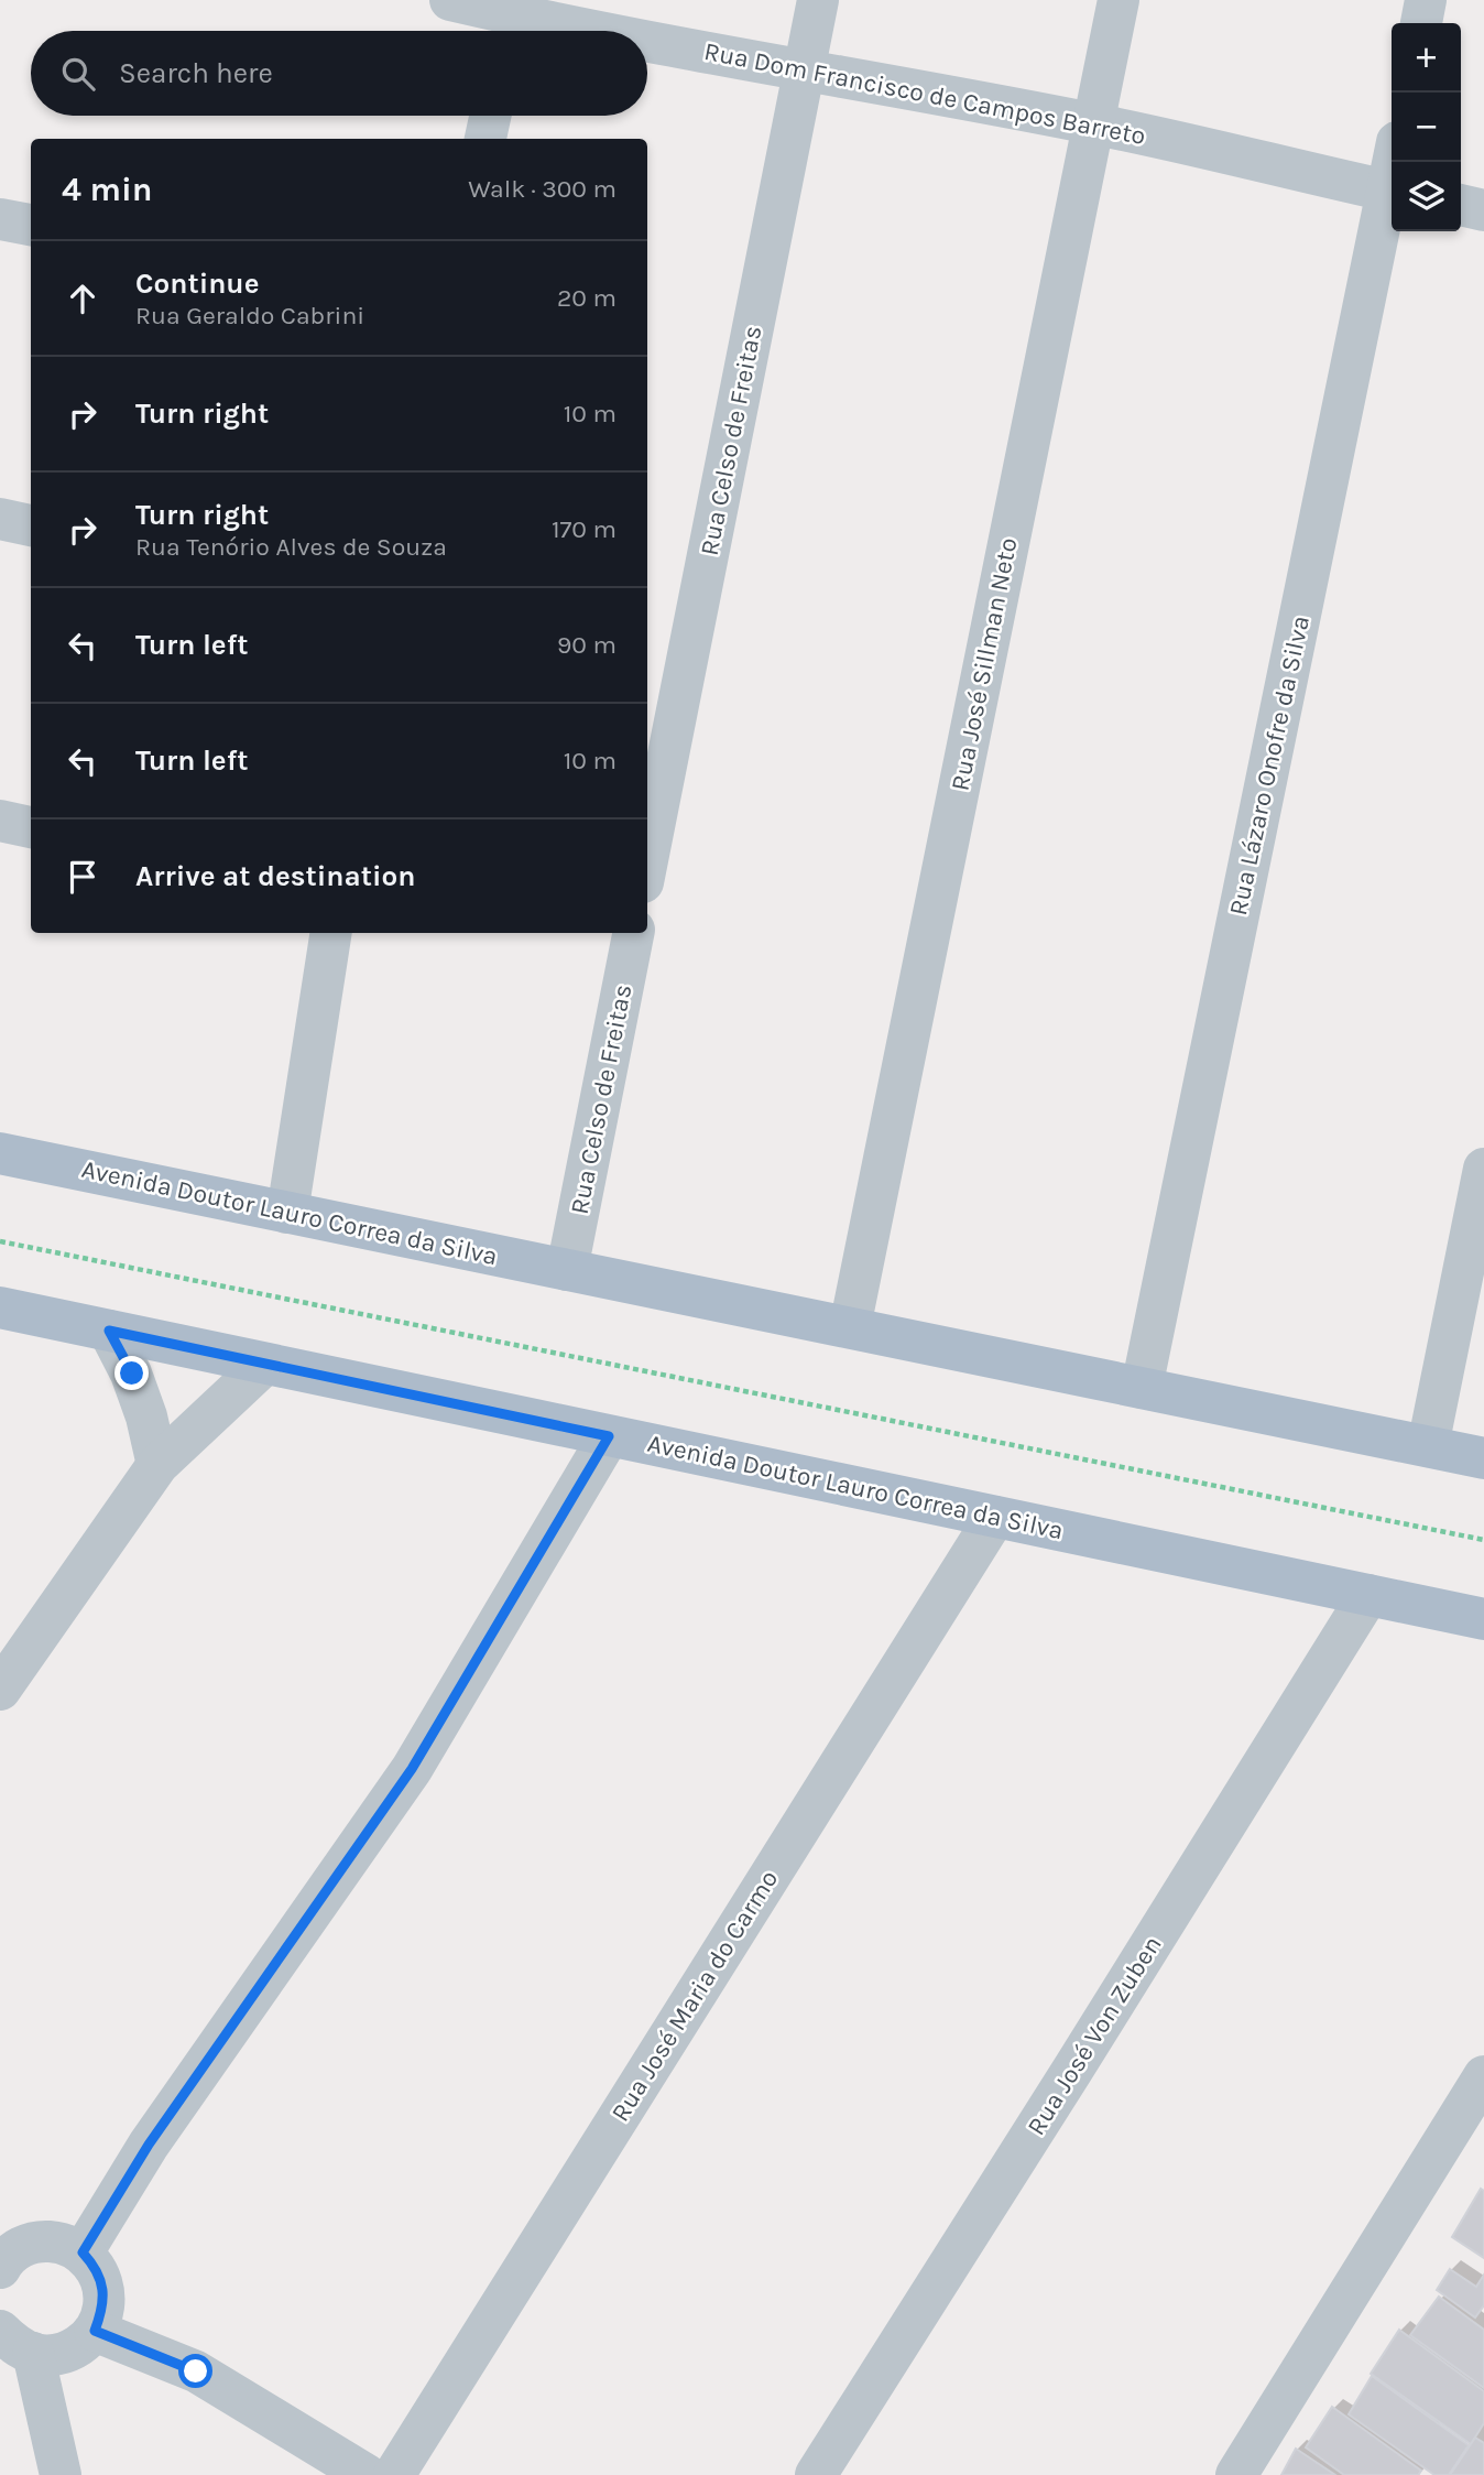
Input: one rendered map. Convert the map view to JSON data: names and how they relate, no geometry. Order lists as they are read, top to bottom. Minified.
{"streets":{"main road":["Avenida Doutor Lauro Correa da Silva"],"street":["Rua Dom Francisco de Campos Barreto","Rua Celso de Freitas","Rua José Sillman Neto","Rua Lázaro Onofre da Silva","Rua José Maria do Carmo","Rua José Von Zuben"]},"crossings":[["Rua Dom Francisco de Campos Barreto","Rua Celso de Freitas"],["Rua Dom Francisco de Campos Barreto","Rua José Sillman Neto"],["Rua Celso de Freitas","Avenida Doutor Lauro Correa da Silva"],["Rua José Sillman Neto","Avenida Doutor Lauro Correa da Silva"],["Rua Lázaro Onofre da Silva","Avenida Doutor Lauro Correa da Silva"],["Avenida Doutor Lauro Correa da Silva","Rua José Maria do Carmo"],["Avenida Doutor Lauro Correa da Silva","Rua José Von Zuben"]],"page":{"map_buttons":["+","−"],"search":"Search here","heading":["4 min","Walk · 300 m"],"list":[["Continue","Rua Geraldo Cabrini","20 m"],["Turn right","10 m"],["Turn right","Rua Tenório Alves de Souza","170 m"],["Turn left","90 m"],["Turn left","10 m"],"Arrive at destination"]}}
